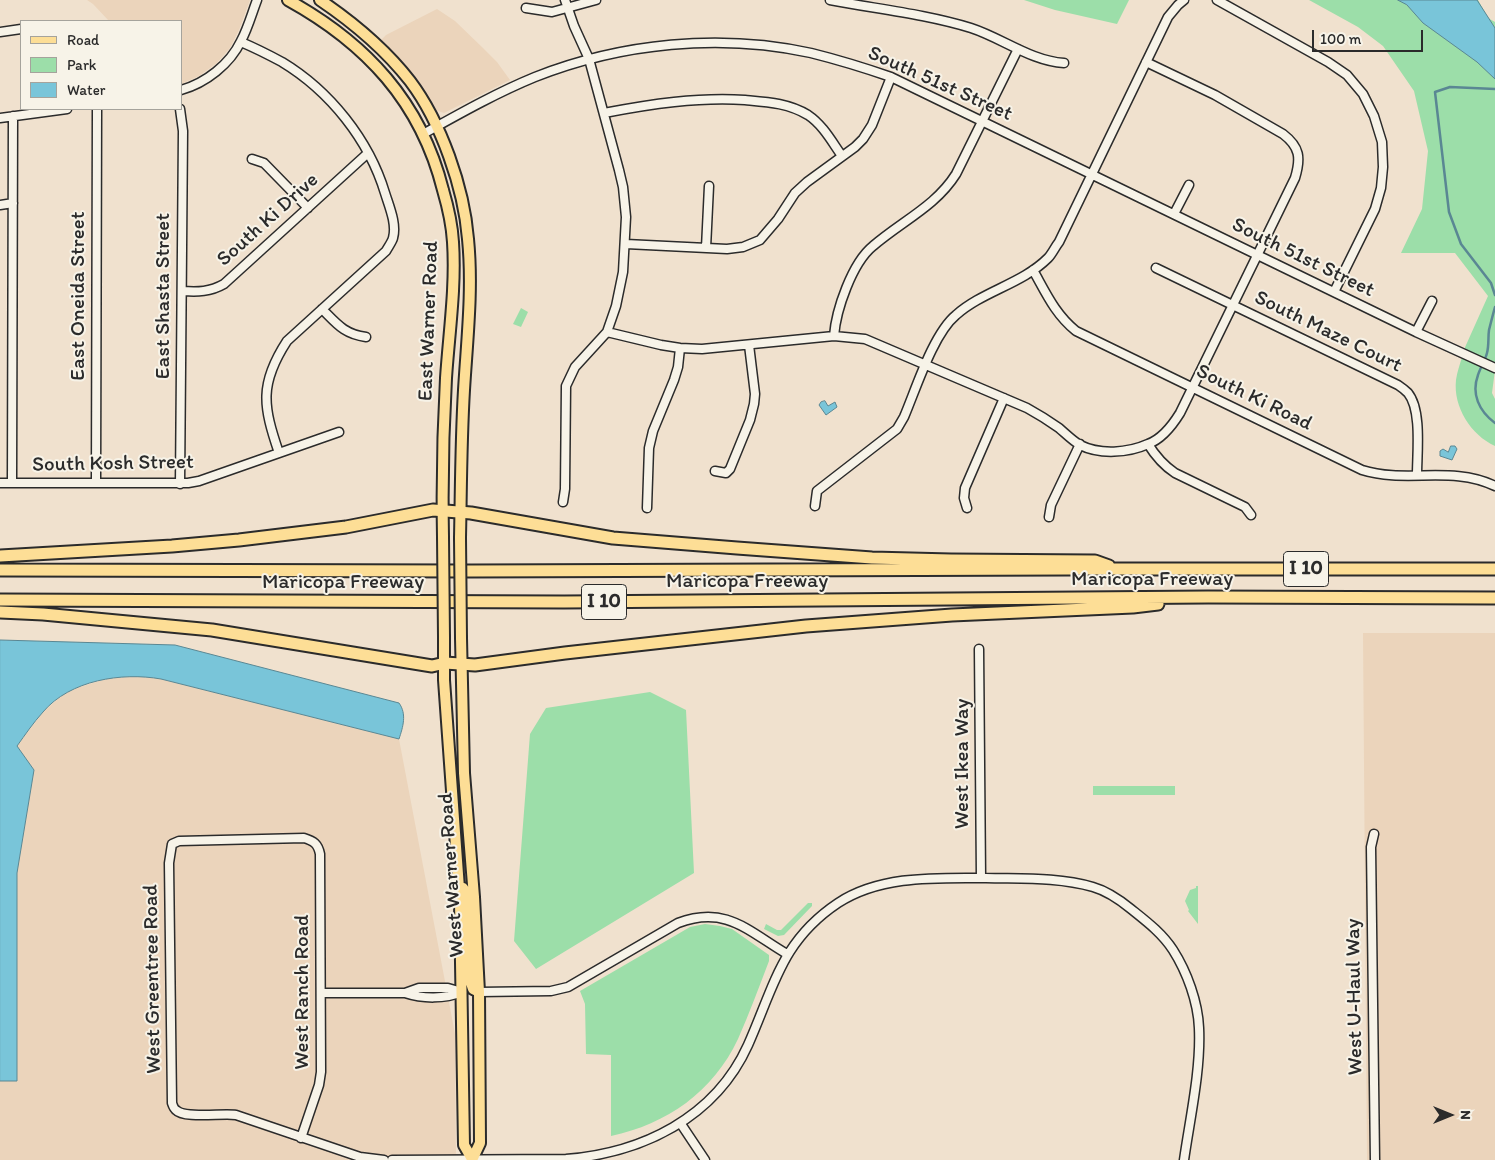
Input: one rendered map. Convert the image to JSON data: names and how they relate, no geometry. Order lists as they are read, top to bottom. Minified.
{"streets":{"highway":["I 10","Maricopa Freeway"],"main road":["East Warner Road","West Warner Road"],"street":["South 51st Street","South Ki Drive","East Oneida Street","East Shasta Street","South Maze Court","South Ki Road","South Kosh Street","West Ikea Way","West Greentree Road","West Ranch Road","West U-Haul Way"]},"crossings":[["South 51st Street","East Warner Road"],["South Ki Drive","East Shasta Street"],["East Oneida Street","South Kosh Street"],["East Shasta Street","South Kosh Street"],["East Warner Road","West Warner Road"],["South Maze Court","South Ki Road"],["West Greentree Road","West Ranch Road"]],"legend":["Road","Park","Water"],"scale_bar":"100 m","north":"right"}
